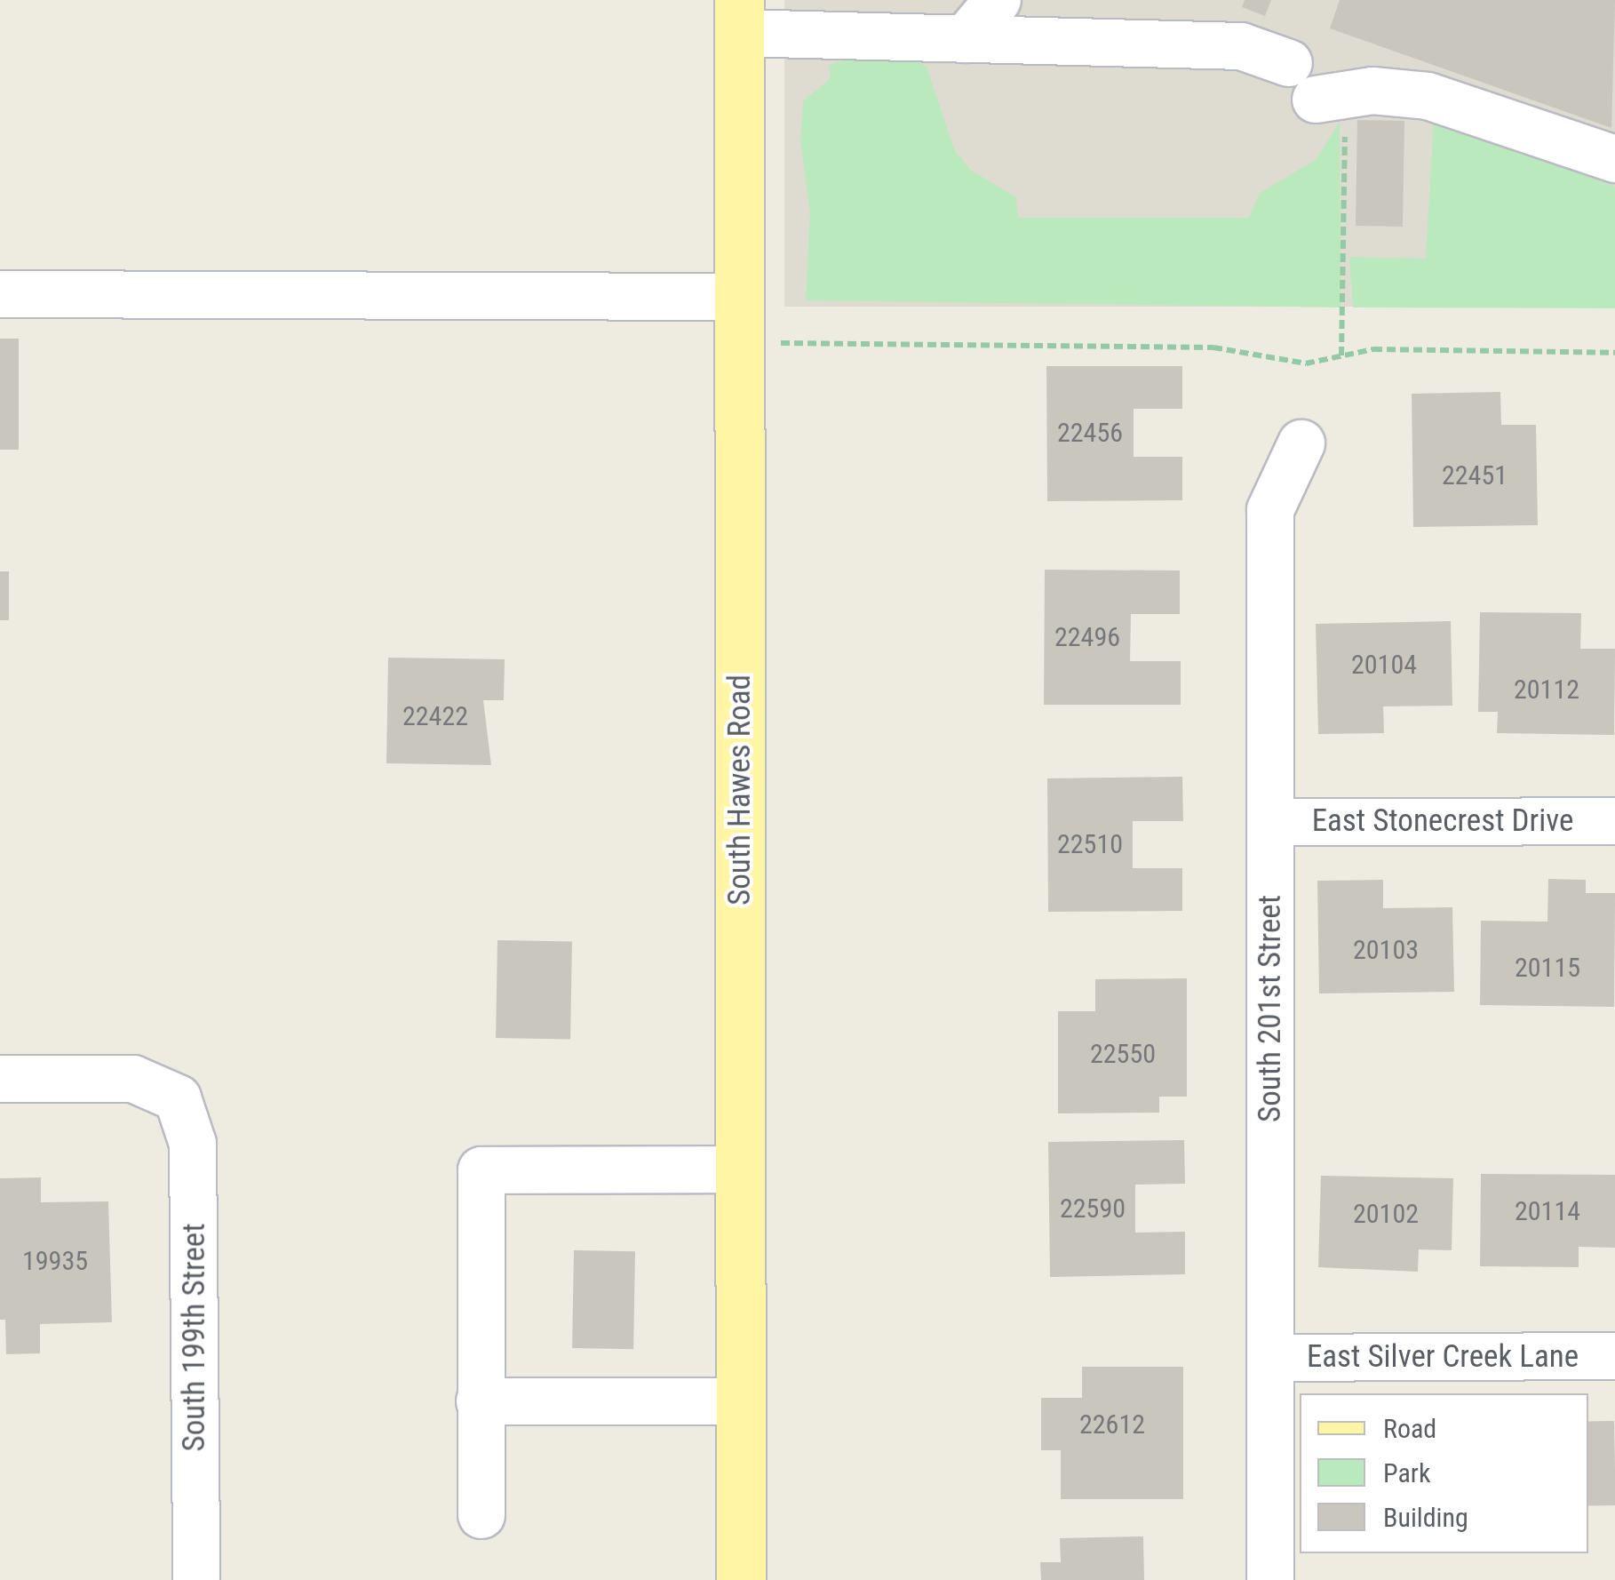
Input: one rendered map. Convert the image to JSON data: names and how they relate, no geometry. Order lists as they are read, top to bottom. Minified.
{"streets":{"main road":["South Hawes Road"],"street":["East Stonecrest Drive","South 201st Street","South 199th Street","East Silver Creek Lane"]},"crossings":[["East Stonecrest Drive","South 201st Street"],["South 201st Street","East Silver Creek Lane"]],"house_numbers":["22456","22451","22496","20104","20112","22422","22510","20103","20115","22550","22590","20114","20102","19935","22612"],"legend":["Road","Park","Building"]}
